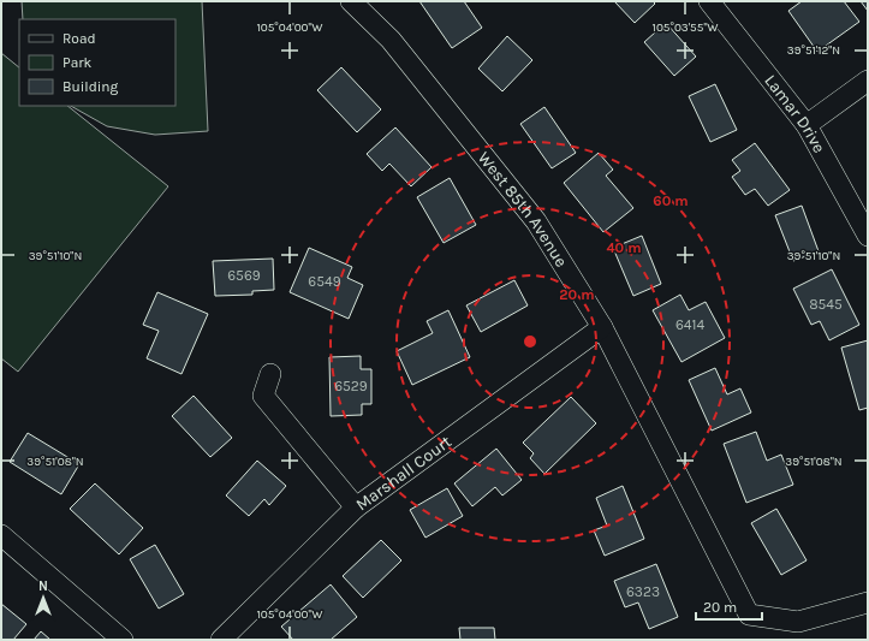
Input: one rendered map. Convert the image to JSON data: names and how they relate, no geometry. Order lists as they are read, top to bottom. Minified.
{"streets":{"street":["Lamar Drive","West 85th Avenue","Marshall Court"]},"crossings":[["West 85th Avenue","Marshall Court"]],"house_numbers":["6569","6549","8545","6414","6529","6323"],"legend":["Road","Park","Building"],"scale_bar":"20 m","north":"top","coordinates":["105°04'00\"W","105°03'55\"W","39°51'12\"N","39°51'10\"N","39°51'08\"N"],"rings":["60 m","40 m","20 m"]}
